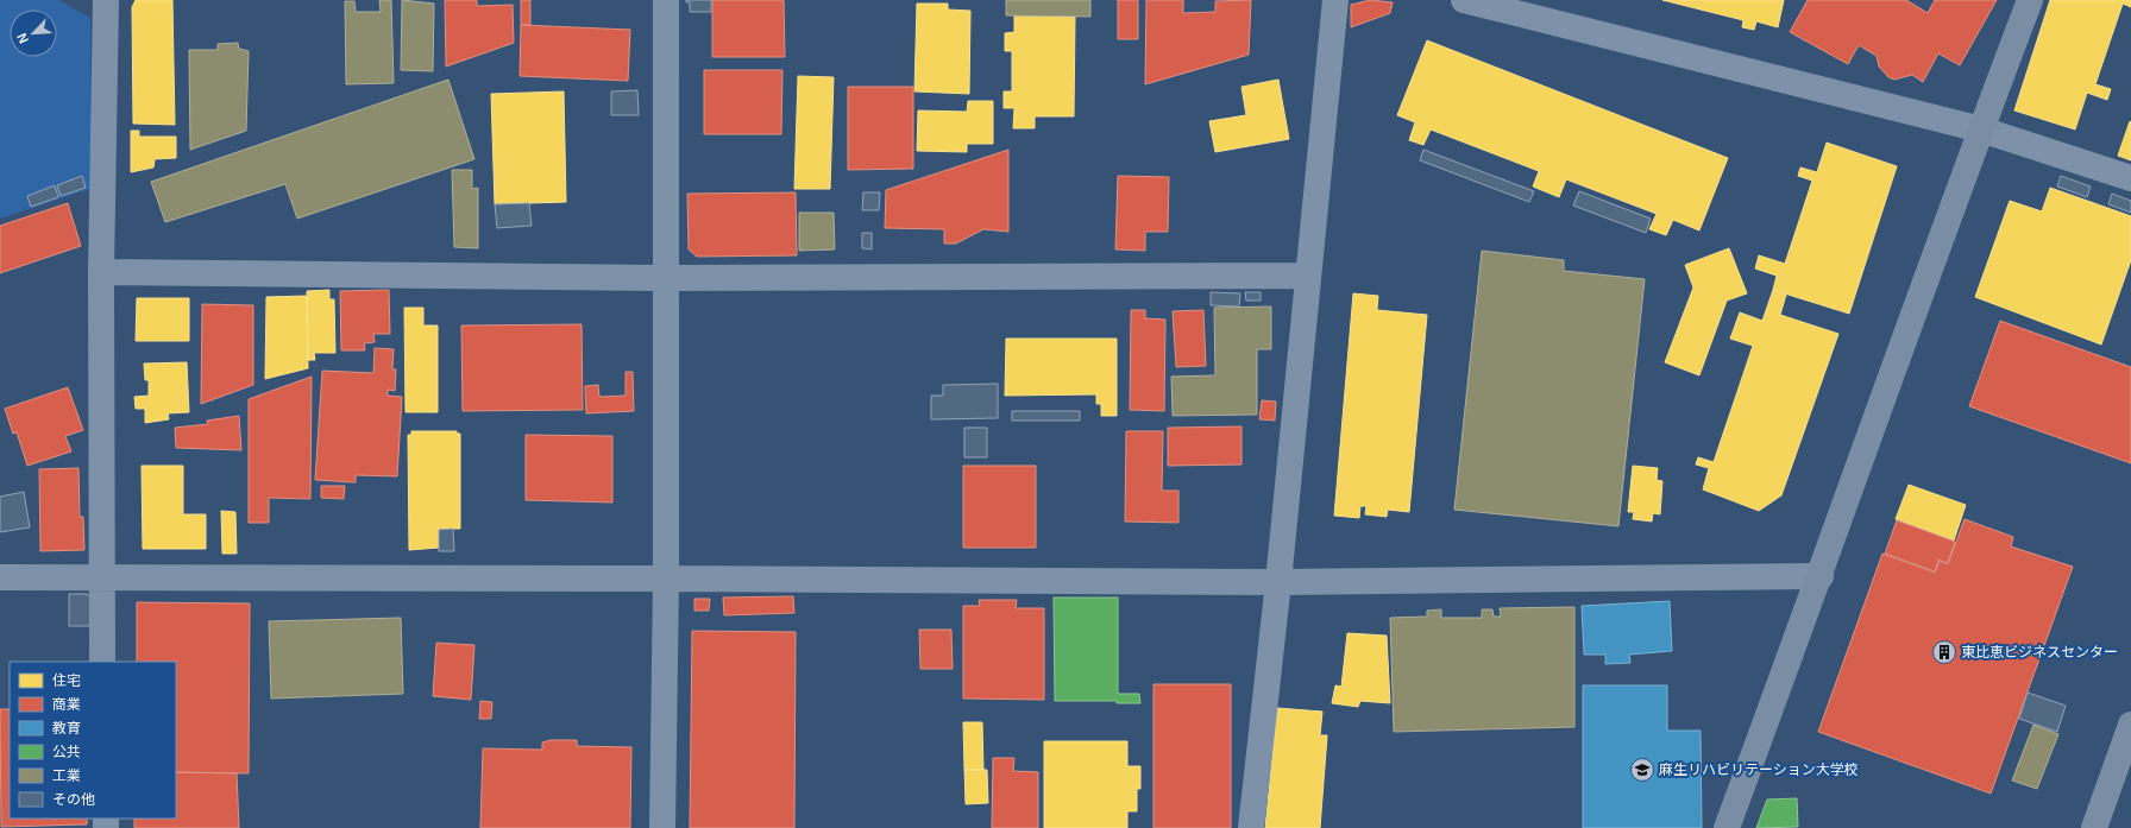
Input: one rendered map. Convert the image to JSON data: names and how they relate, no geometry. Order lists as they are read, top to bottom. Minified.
{"places":{"building":["東比恵ビジネスセンター"],"school or university":["麻生リハビリテーション大学校"]},"legend":["住宅","商業","教育","公共","工業","その他"],"north":"bottom left"}
